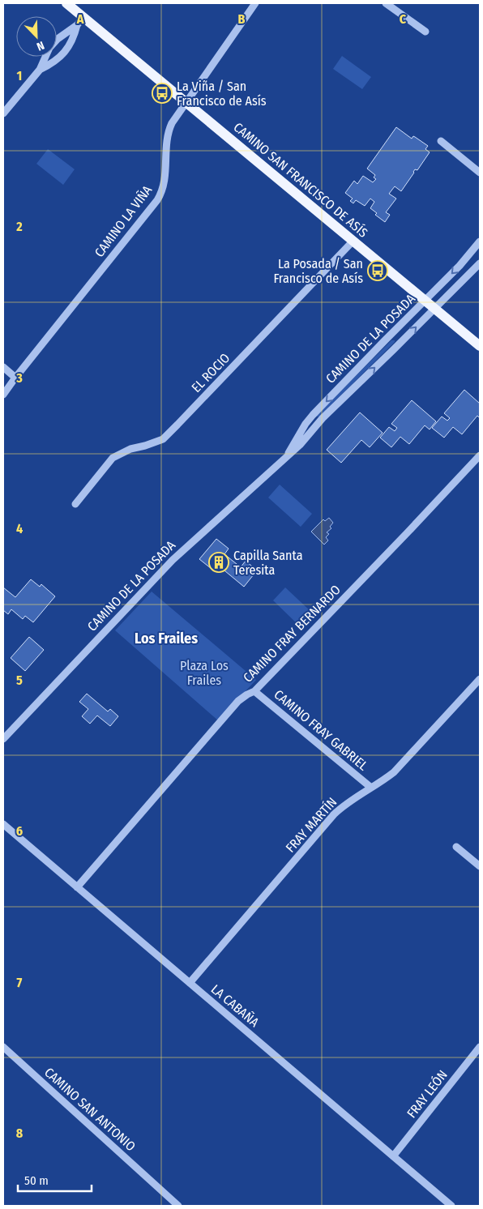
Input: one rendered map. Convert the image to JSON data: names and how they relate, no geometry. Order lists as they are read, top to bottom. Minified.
{"streets":{"main road":["CAMINO SAN FRANCISCO DE ASÍS"],"street":["CAMINO LA VIÑA","CAMINO DE LA POSADA","EL ROCIO","CAMINO FRAY BERNARDO","CAMINO FRAY GABRIEL","FRAY MARTÍN","LA CABAÑA","FRAY LEÓN","CAMINO SAN ANTONIO"]},"crossings":[["CAMINO SAN FRANCISCO DE ASÍS","CAMINO LA VIÑA"],["CAMINO SAN FRANCISCO DE ASÍS","CAMINO DE LA POSADA"],["CAMINO SAN FRANCISCO DE ASÍS","EL ROCIO"],["CAMINO FRAY BERNARDO","CAMINO FRAY GABRIEL"],["CAMINO FRAY BERNARDO","LA CABAÑA"],["CAMINO FRAY GABRIEL","FRAY MARTÍN"],["FRAY MARTÍN","LA CABAÑA"],["LA CABAÑA","FRAY LEÓN"]],"districts":["Los Frailes"],"parks":["Plaza Los Frailes"],"places":{"bus stop":["La Viña / San Francisco de Asís","La Posada / San Francisco de Asís"],"building":["Capilla Santa Teresita"]},"scale_bar":"50 m","north":"bottom right","grid":{"columns":["A","B","C"],"rows":["1","2","3","4","5","6","7","8"]}}
